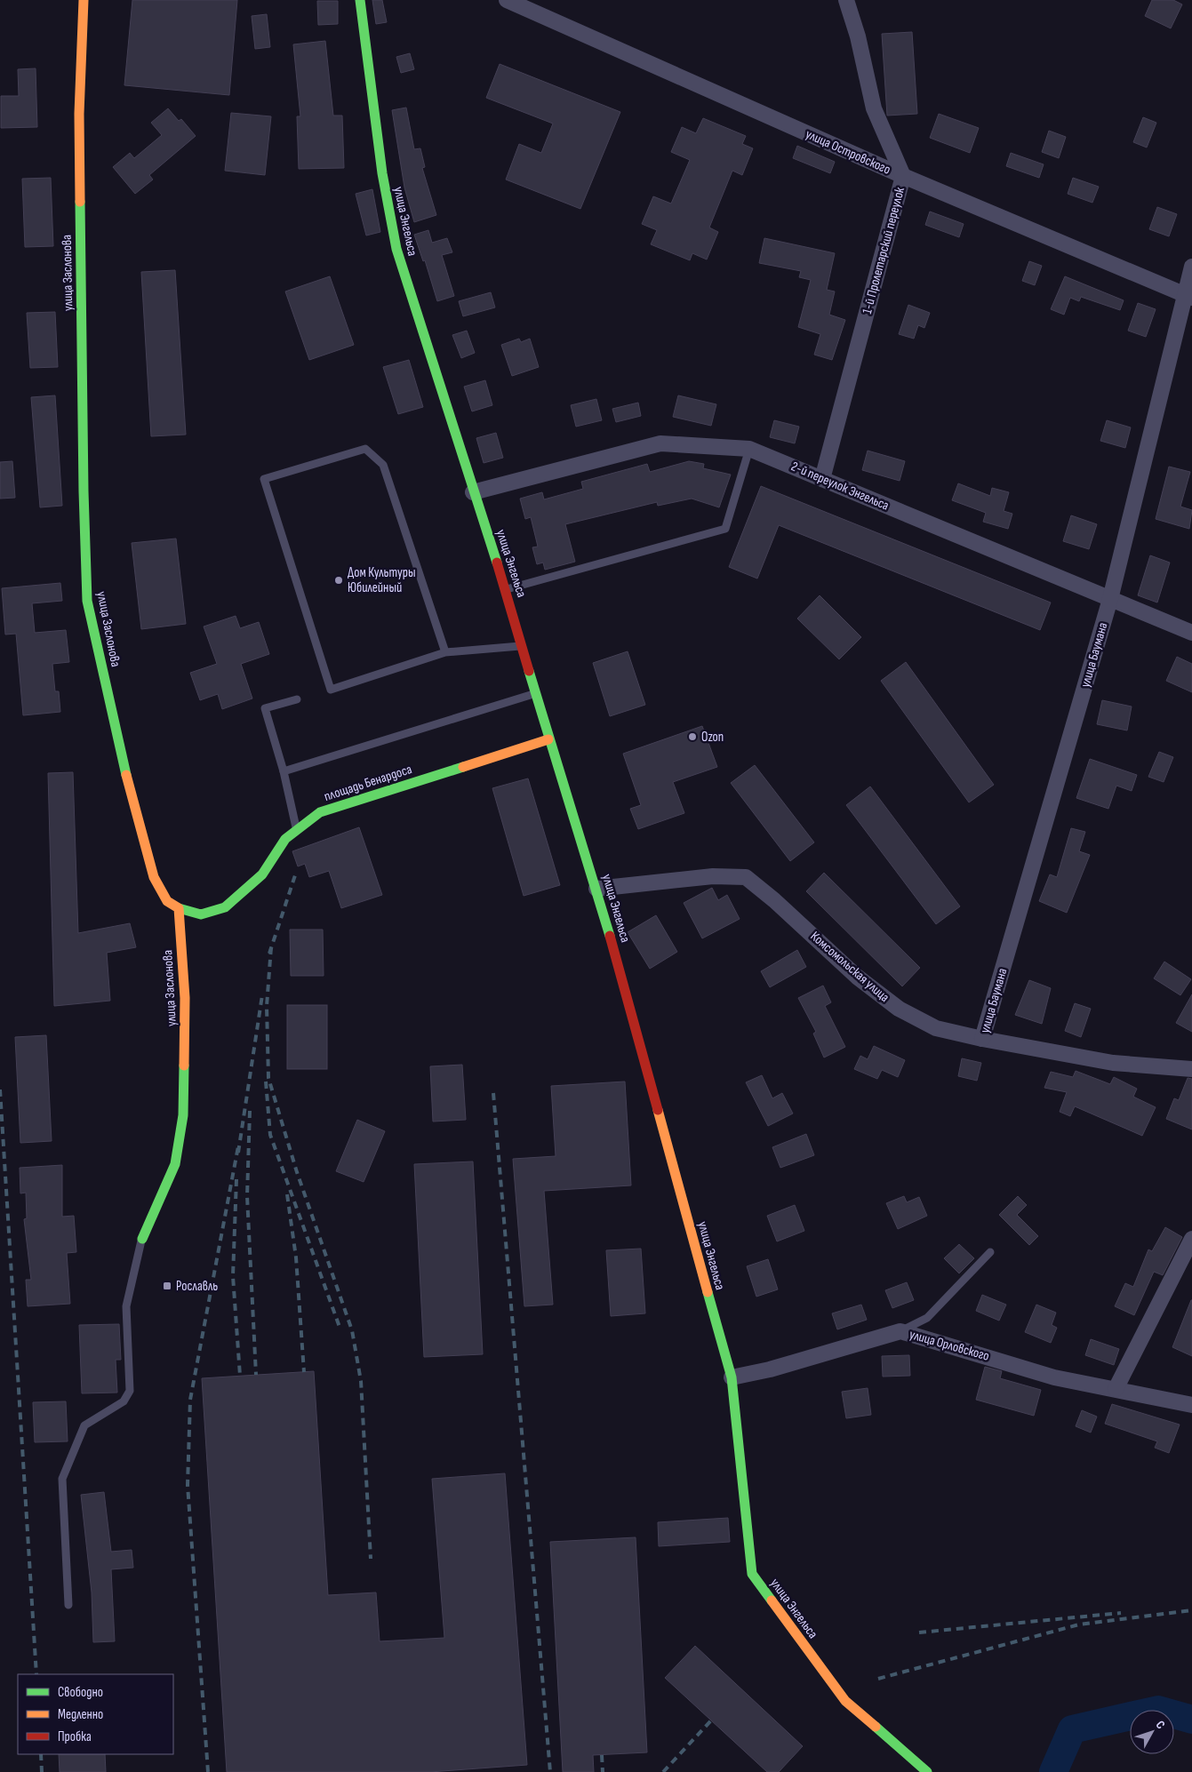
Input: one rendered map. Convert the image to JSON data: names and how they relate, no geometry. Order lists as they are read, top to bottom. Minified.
{"streets":{"street":["улица Островского","улица Энгельса","1-й Пролетарский переулок","улица Заслонова","2-й переулок Энгельса","улица Баумана","площадь Бенардоса","Комсомольская улица","улица Орловского"]},"crossings":[["улица Островского","1-й Пролетарский переулок"],["улица Островского","улица Баумана"],["улица Энгельса","2-й переулок Энгельса"],["улица Энгельса","площадь Бенардоса"],["улица Энгельса","Комсомольская улица"],["улица Энгельса","улица Орловского"],["1-й Пролетарский переулок","2-й переулок Энгельса"],["улица Заслонова","площадь Бенардоса"],["2-й переулок Энгельса","улица Баумана"],["улица Баумана","Комсомольская улица"]],"places":{"other":["Дом Культуры Юбилейный","Ozon"],"transit":["Рославль"]},"legend":["Свободно","Медленно","Пробка"],"north":"top right"}
